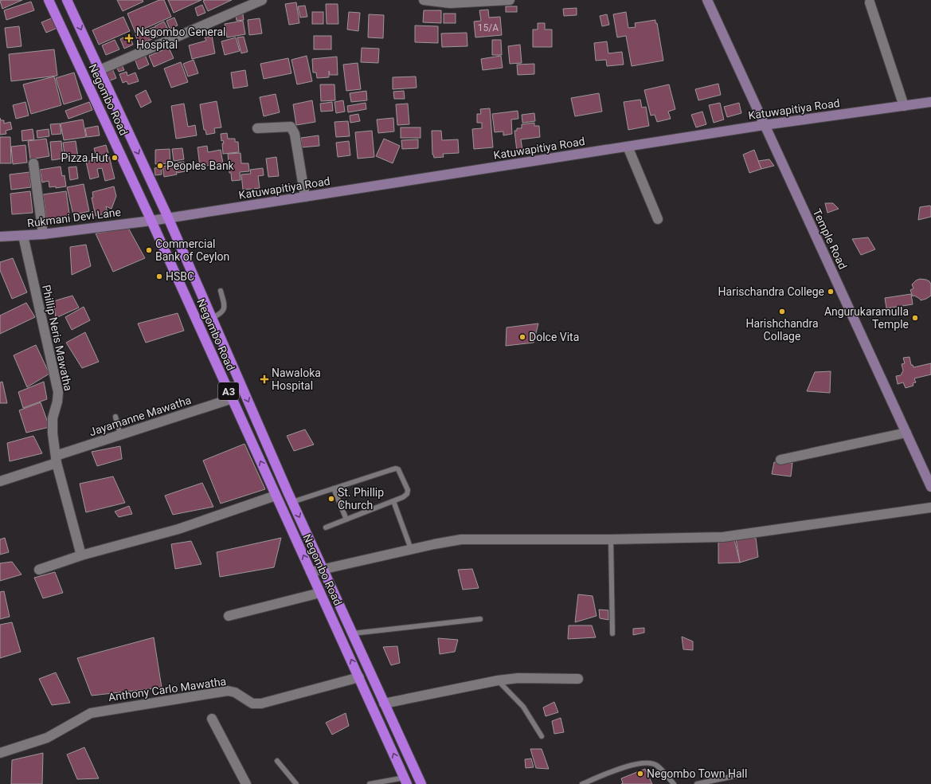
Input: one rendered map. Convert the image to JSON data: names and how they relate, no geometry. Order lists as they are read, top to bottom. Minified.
{"streets":{"highway":["Negombo Road","A3"],"street":["Katuwapitiya Road","Rukmani Devi Lane","Temple Road","Phillip Neris Mawatha","Jayamanne Mawatha","Anthony Carlo Mawatha"]},"crossings":[["Negombo Road","Katuwapitiya Road"],["Negombo Road","Rukmani Devi Lane"],["Negombo Road","Jayamanne Mawatha"],["Negombo Road","Anthony Carlo Mawatha"],["Katuwapitiya Road","Rukmani Devi Lane"],["Katuwapitiya Road","Temple Road"],["Rukmani Devi Lane","Phillip Neris Mawatha"],["Phillip Neris Mawatha","Jayamanne Mawatha"]],"places":{"health":["Negombo General Hospital","Nawaloka Hospital"],"other":["Pizza Hut","Peoples Bank","Commercial Bank of Ceylon","HSBC","Harischandra College","Harishchandra Collage","Angurukaramulla Temple","Dolce Vita","St. Phillip Church","Negombo Town Hall"]},"house_numbers":["15/A"]}
